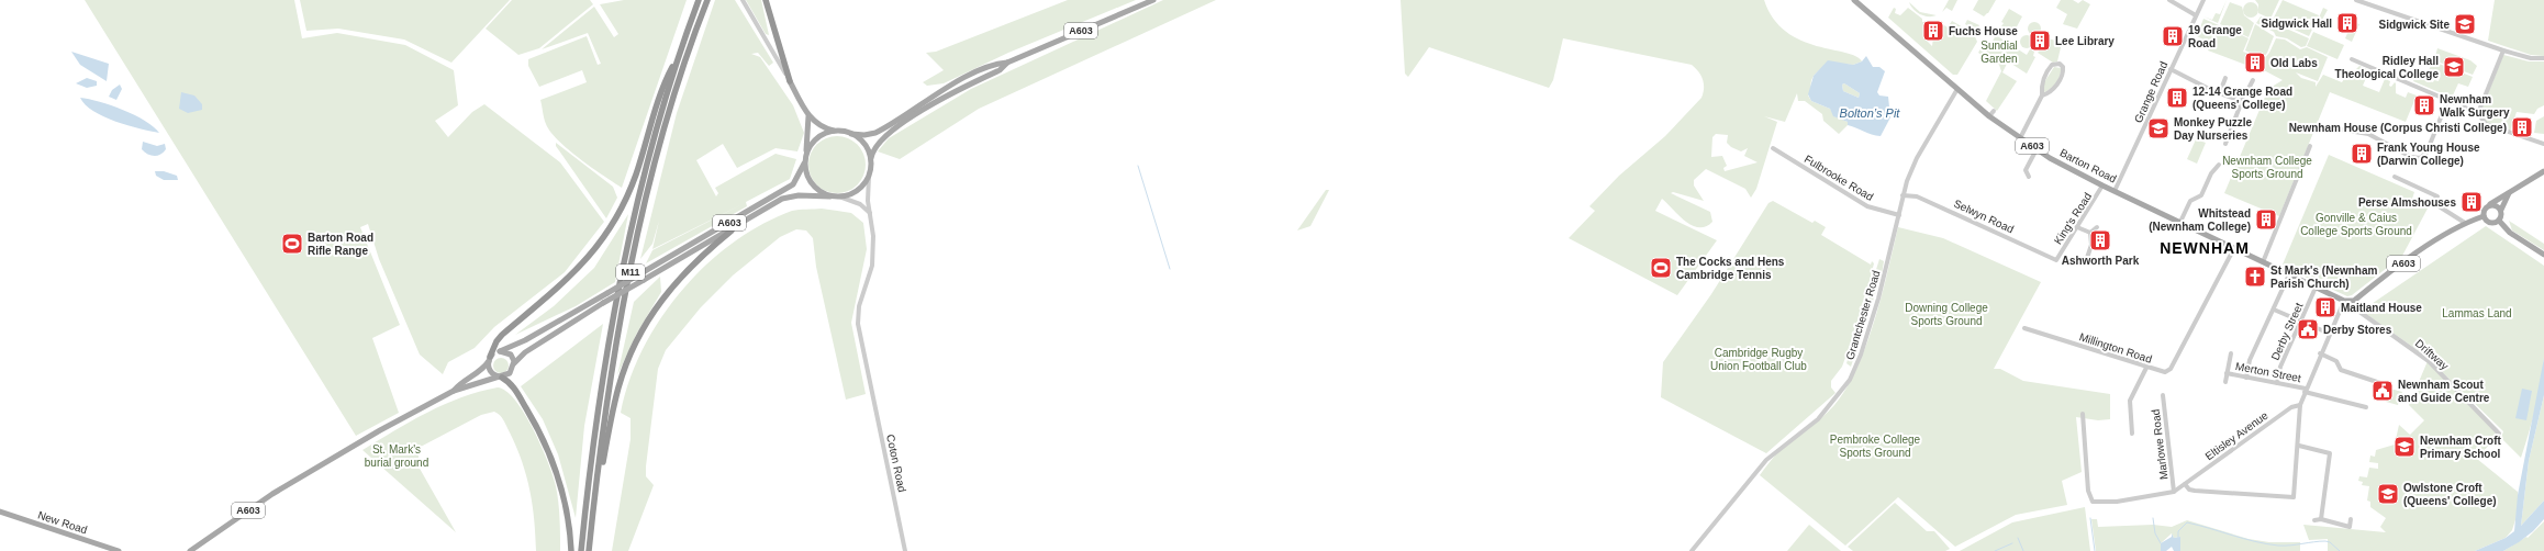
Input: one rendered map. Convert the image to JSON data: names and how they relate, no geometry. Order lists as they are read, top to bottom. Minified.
{"streets":{"highway":["M11"],"main road":["A603","Barton Road","New Road"],"street":["Grange Road","Fulbrooke Road","Selwyn Road","King's Road","Grantchester Road","Derby Street","Millington Road","Driftway","Merton Street","Eltisley Avenue","Marlowe Road","Coton Road"]},"crossings":[["A603","Barton Road"],["A603","Driftway"],["A603","Coton Road"],["Grange Road","Barton Road"],["Barton Road","King's Road"],["Barton Road","Grantchester Road"],["Barton Road","Derby Street"],["Barton Road","Millington Road"],["Barton Road","Driftway"],["Fulbrooke Road","Grantchester Road"],["Selwyn Road","King's Road"],["Selwyn Road","Grantchester Road"],["Derby Street","Merton Street"],["Eltisley Avenue","Marlowe Road"]],"districts":["NEWNHAM"],"water":["Bolton’s Pit"],"parks":["Sundial Garden","Newnham College Sports Ground","Gonville & Caius College Sports Ground","Downing College Sports Ground","Lammas Land","Cambridge Rugby Union Football Club","Pembroke College Sports Ground","St. Mark's burial ground"],"places":{"building":["Sidgwick Hall","Fuchs House","19 Grange Road","Lee Library","Old Labs","12-14 Grange Road (Queens' College)","Newnham Walk Surgery","Newnham House (Corpus Christi College)","Frank Young House (Darwin College)","Perse Almshouses","Whitstead (Newnham College)","Ashworth Park","Maitland House"],"school or university":["Sidgwick Site","Ridley Hall Theological College","Monkey Puzzle Day Nurseries","Newnham Croft Primary School","Owlstone Croft (Queens' College)"],"sports":["Barton Road Rifle Range","The Cocks and Hens Cambridge Tennis"],"church":["St Mark's (Newnham Parish Church)"],"public building":["Derby Stores","Newnham Scout and Guide Centre"]}}
